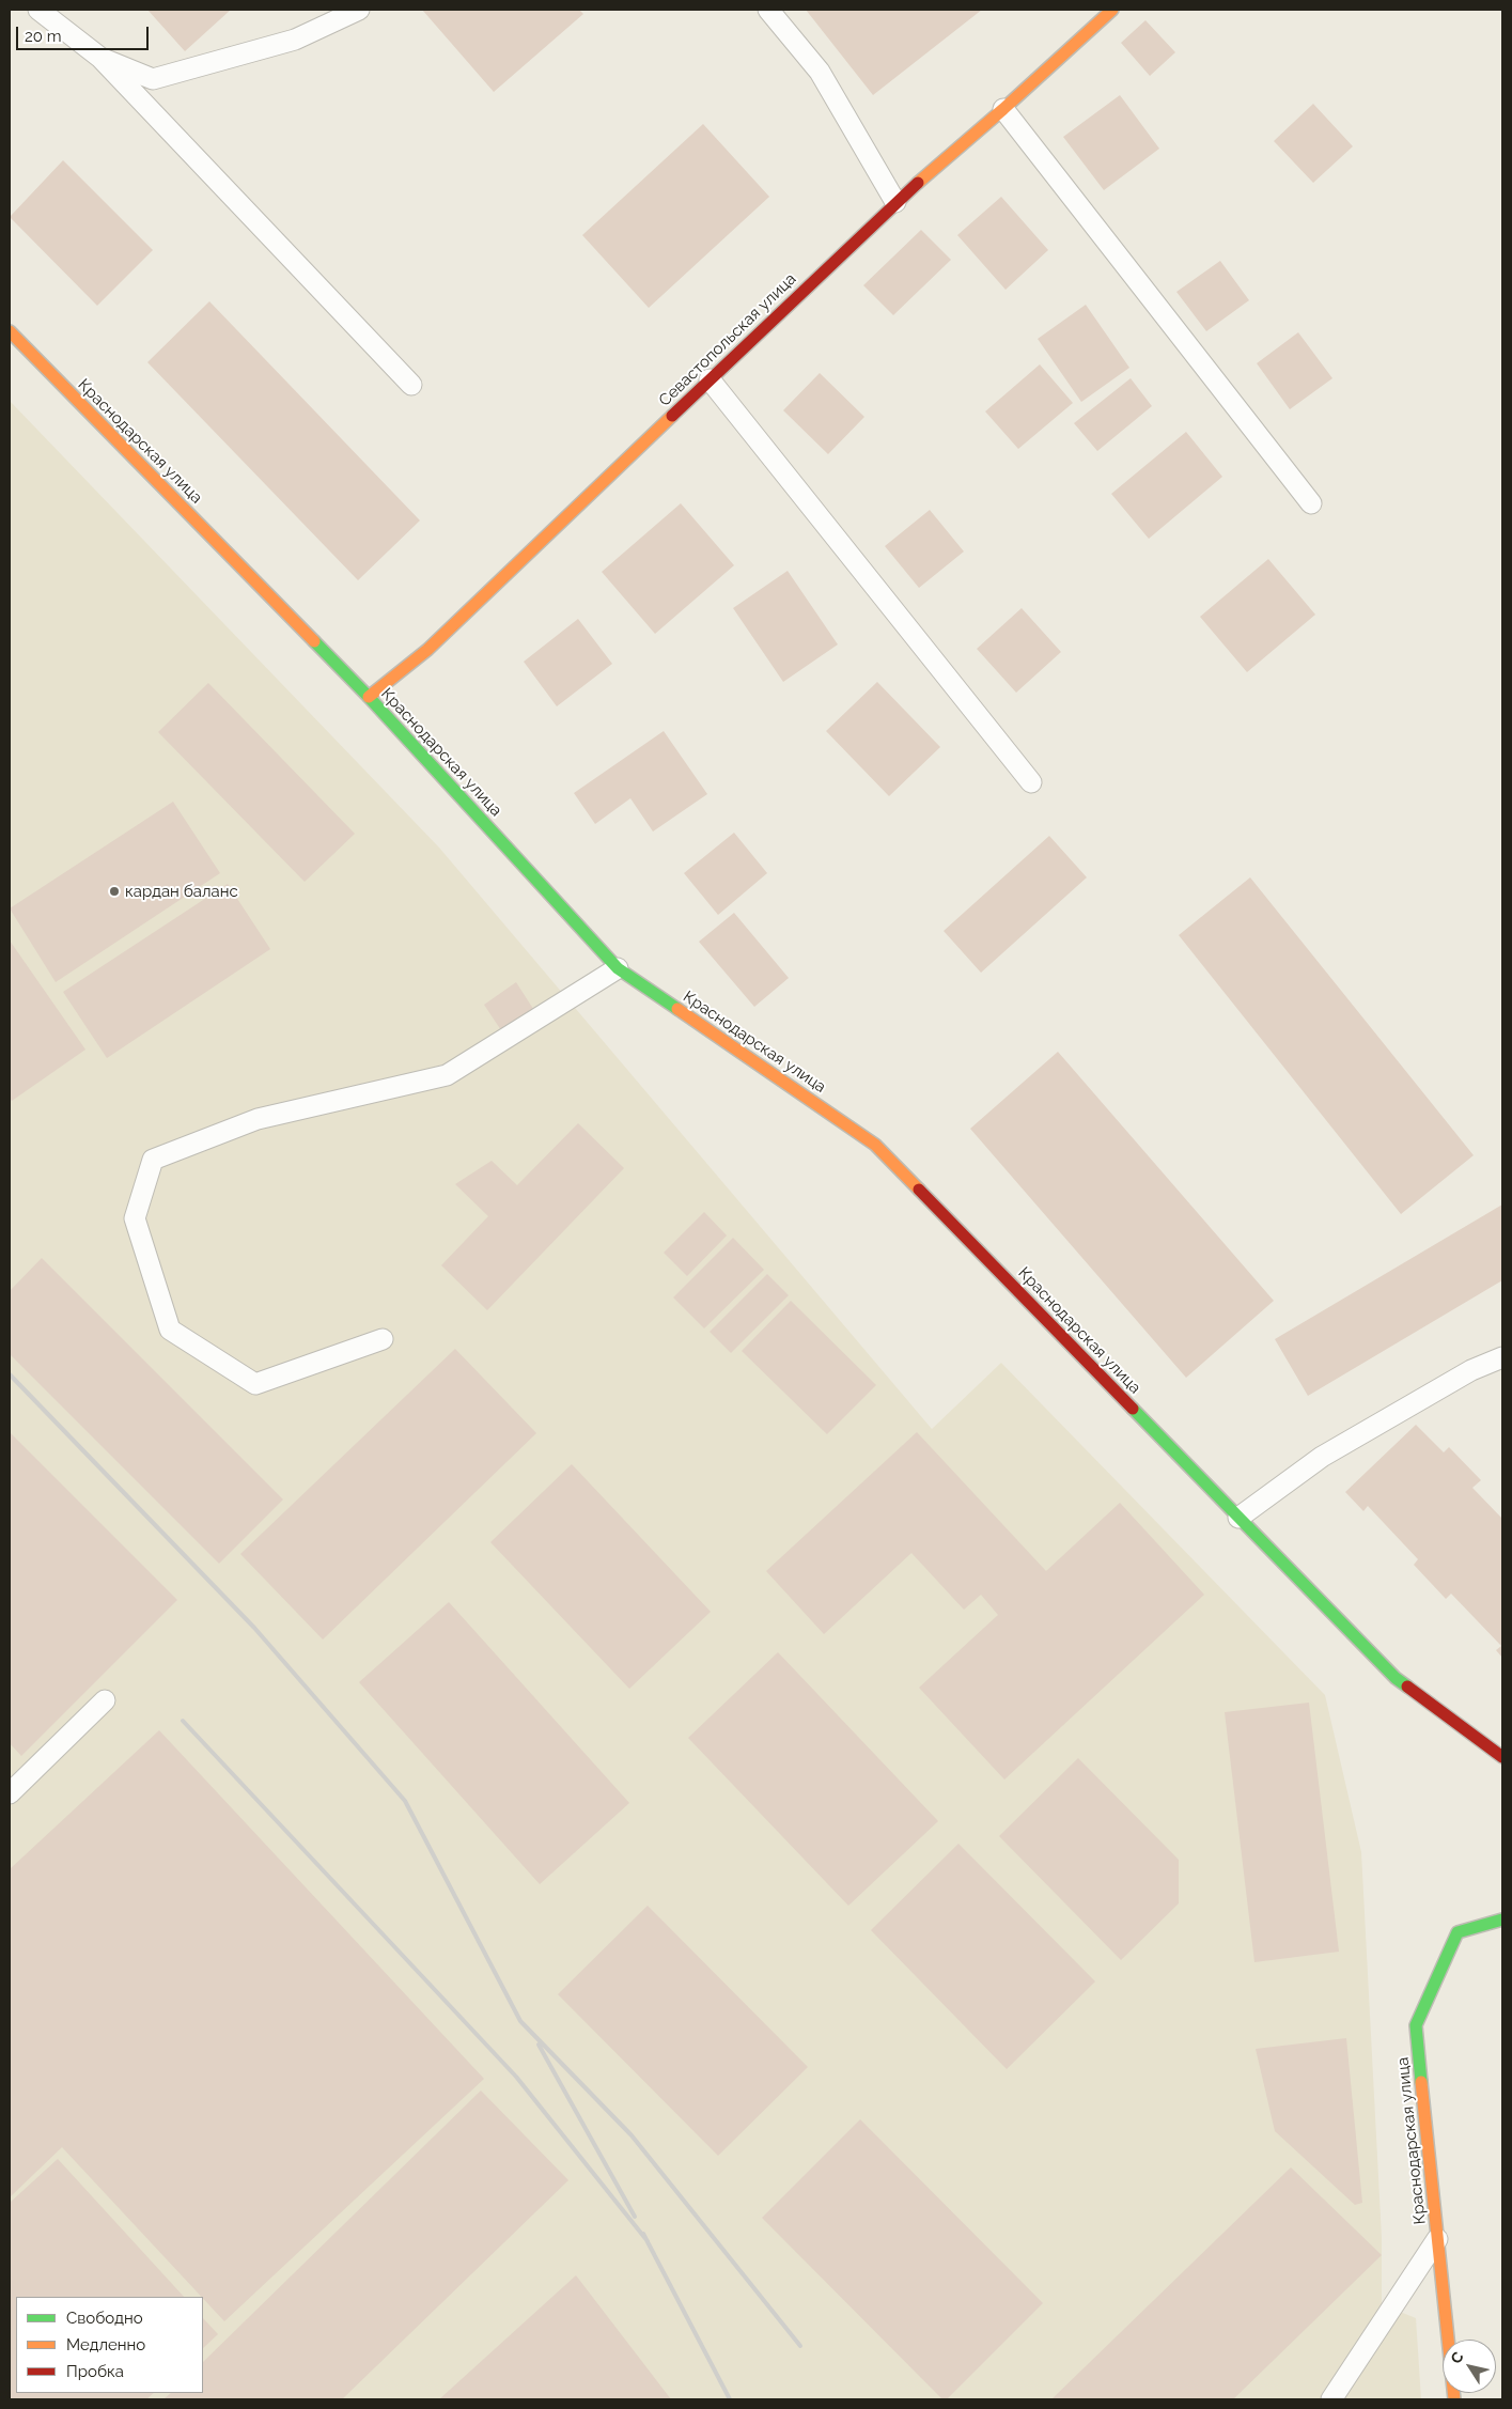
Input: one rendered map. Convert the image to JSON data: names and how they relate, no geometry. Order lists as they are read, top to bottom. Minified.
{"streets":{"street":["Севастопольская улица","Краснодарская улица"]},"crossings":[["Севастопольская улица","Краснодарская улица"]],"places":["кардан баланс"],"legend":["Свободно","Медленно","Пробка"],"scale_bar":"20 m","north":"top left"}
